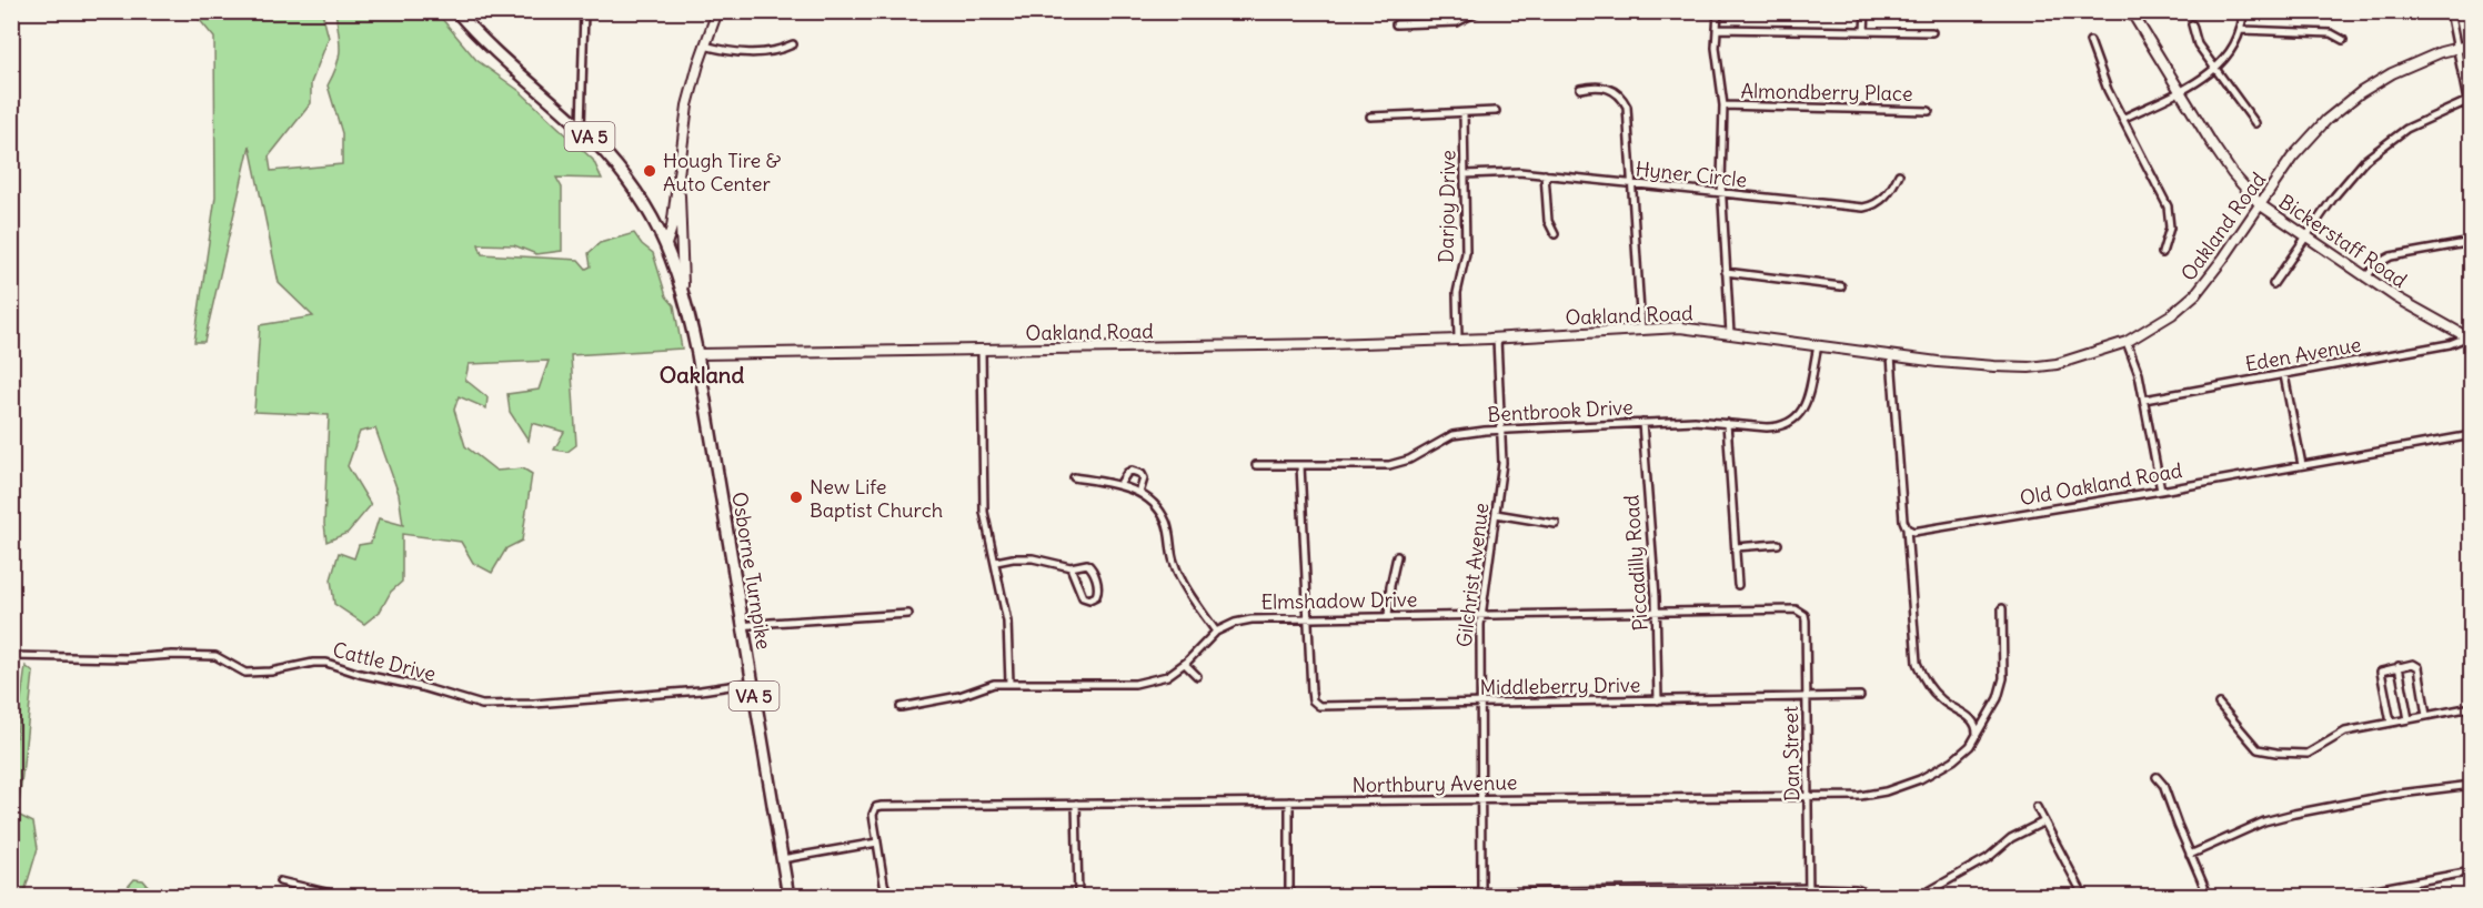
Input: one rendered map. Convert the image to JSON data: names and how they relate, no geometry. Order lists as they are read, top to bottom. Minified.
{"streets":{"main road":["VA 5","Osborne Turnpike"],"street":["Almondberry Place","Hyner Circle","Darjoy Drive","Oakland Road","Bickerstaff Road","Eden Avenue","Bentbrook Drive","Old Oakland Road","Piccadilly Road","Gilchrist Avenue","Elmshadow Drive","Cattle Drive","Middleberry Drive","Dan Street","Northbury Avenue"]},"crossings":[["VA 5","Osborne Turnpike"],["Hyner Circle","Darjoy Drive"],["Darjoy Drive","Oakland Road"],["Oakland Road","Bickerstaff Road"],["Oakland Road","Bentbrook Drive"],["Oakland Road","Osborne Turnpike"],["Oakland Road","Gilchrist Avenue"],["Bickerstaff Road","Eden Avenue"],["Bentbrook Drive","Piccadilly Road"],["Bentbrook Drive","Gilchrist Avenue"],["Piccadilly Road","Elmshadow Drive"],["Piccadilly Road","Middleberry Drive"],["Osborne Turnpike","Cattle Drive"],["Gilchrist Avenue","Elmshadow Drive"],["Gilchrist Avenue","Middleberry Drive"],["Gilchrist Avenue","Northbury Avenue"],["Elmshadow Drive","Middleberry Drive"],["Elmshadow Drive","Dan Street"],["Middleberry Drive","Dan Street"],["Dan Street","Northbury Avenue"]],"districts":["Oakland"],"places":["Hough Tire & Auto Center","New Life Baptist Church"]}
